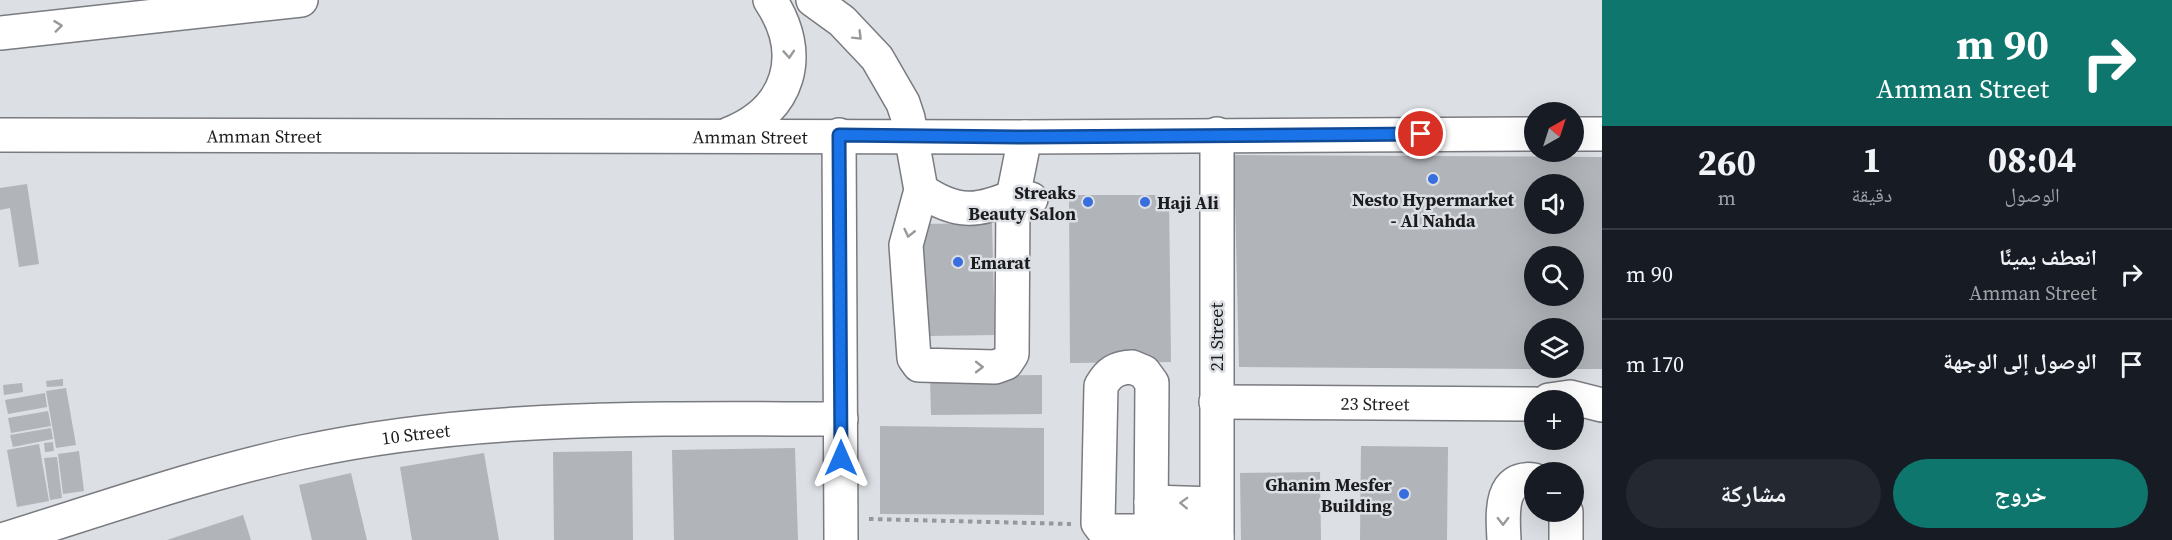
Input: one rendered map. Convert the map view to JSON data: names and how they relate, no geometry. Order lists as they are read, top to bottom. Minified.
{"streets":{"street":["Amman Street","21 Street","23 Street","10 Street"]},"crossings":[["Amman Street","21 Street"],["21 Street","23 Street"]],"places":["Nesto Hypermarket - Al Nahda","Streaks Beauty Salon","Haji Ali","Emarat","Ghanim Mesfer Building"],"north":"top right","page":{"turn":["90 m","Amman Street"],"map_buttons":["+","−"],"eta":["08:04","الوصول","1","دقيقة","260","m"],"list":[{"name":"انعطف يمينًا","note":"Amman Street","value":"90 m"},{"name":"الوصول إلى الوجهة","value":"170 m"}],"buttons":["خروج","مشاركة"]}}
